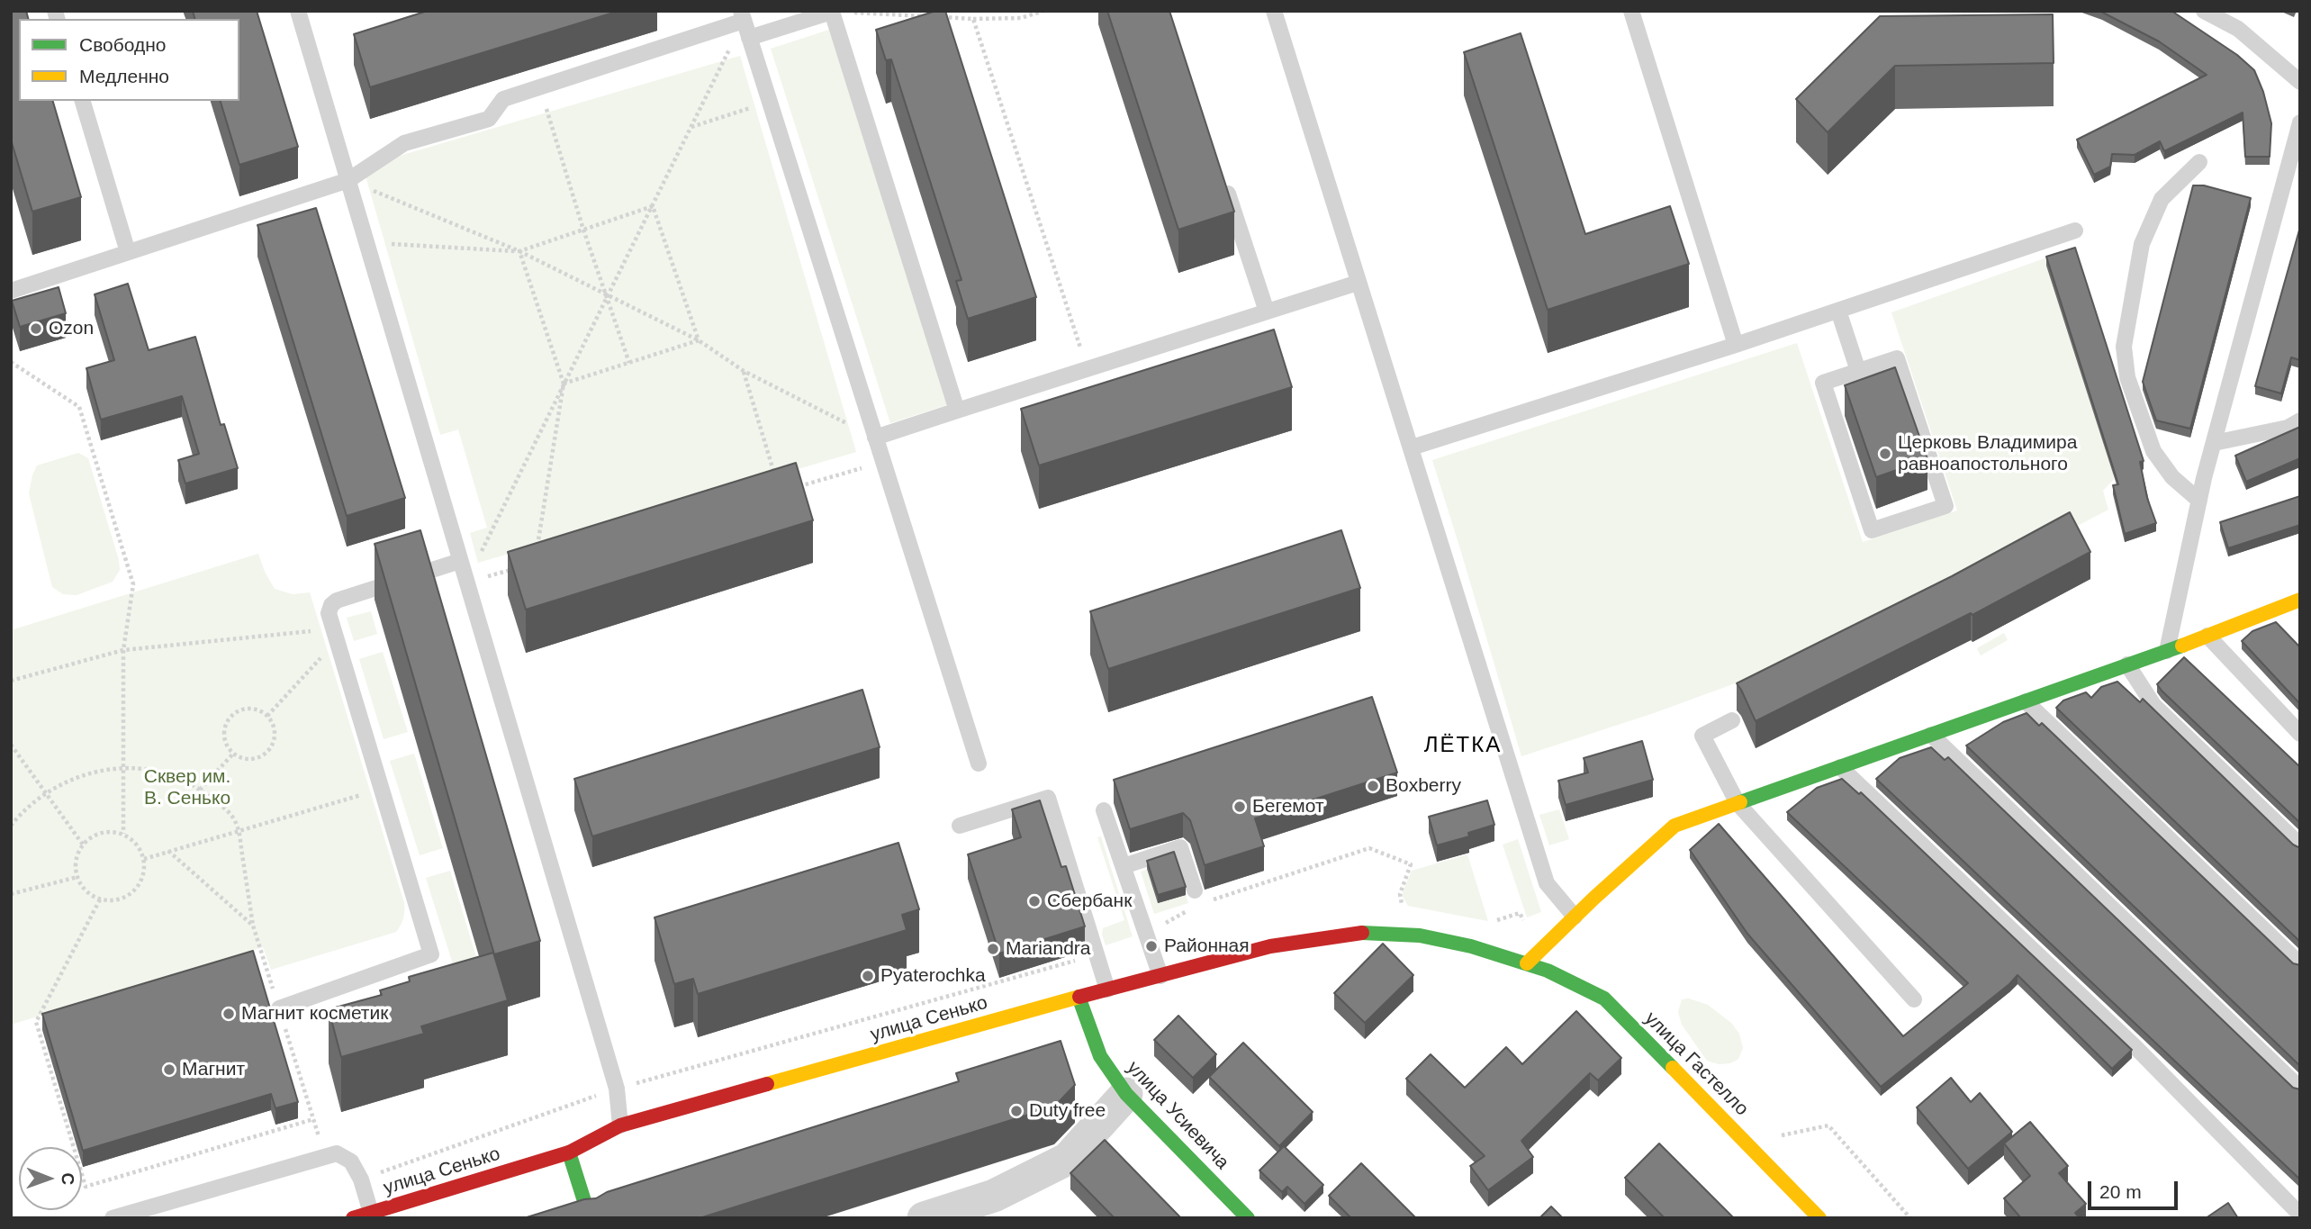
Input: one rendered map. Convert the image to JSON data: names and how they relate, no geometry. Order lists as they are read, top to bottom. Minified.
{"streets":{"street":["улица Сенько","улица Гастелло","улица Усиевича"]},"crossings":[["улица Сенько","улица Гастелло"],["улица Сенько","улица Усиевича"]],"districts":["ЛЁТКА"],"parks":["Сквер им. В. Сенько"],"places":["Ozon","Церковь Владимира равноапостольного","Boxberry","Бегемот","Сбербанк","Районная","Mariandra","Pyaterochka","Магнит косметик","Магнит","Duty free"],"legend":["Свободно","Медленно"],"scale_bar":"20 m","north":"right"}
